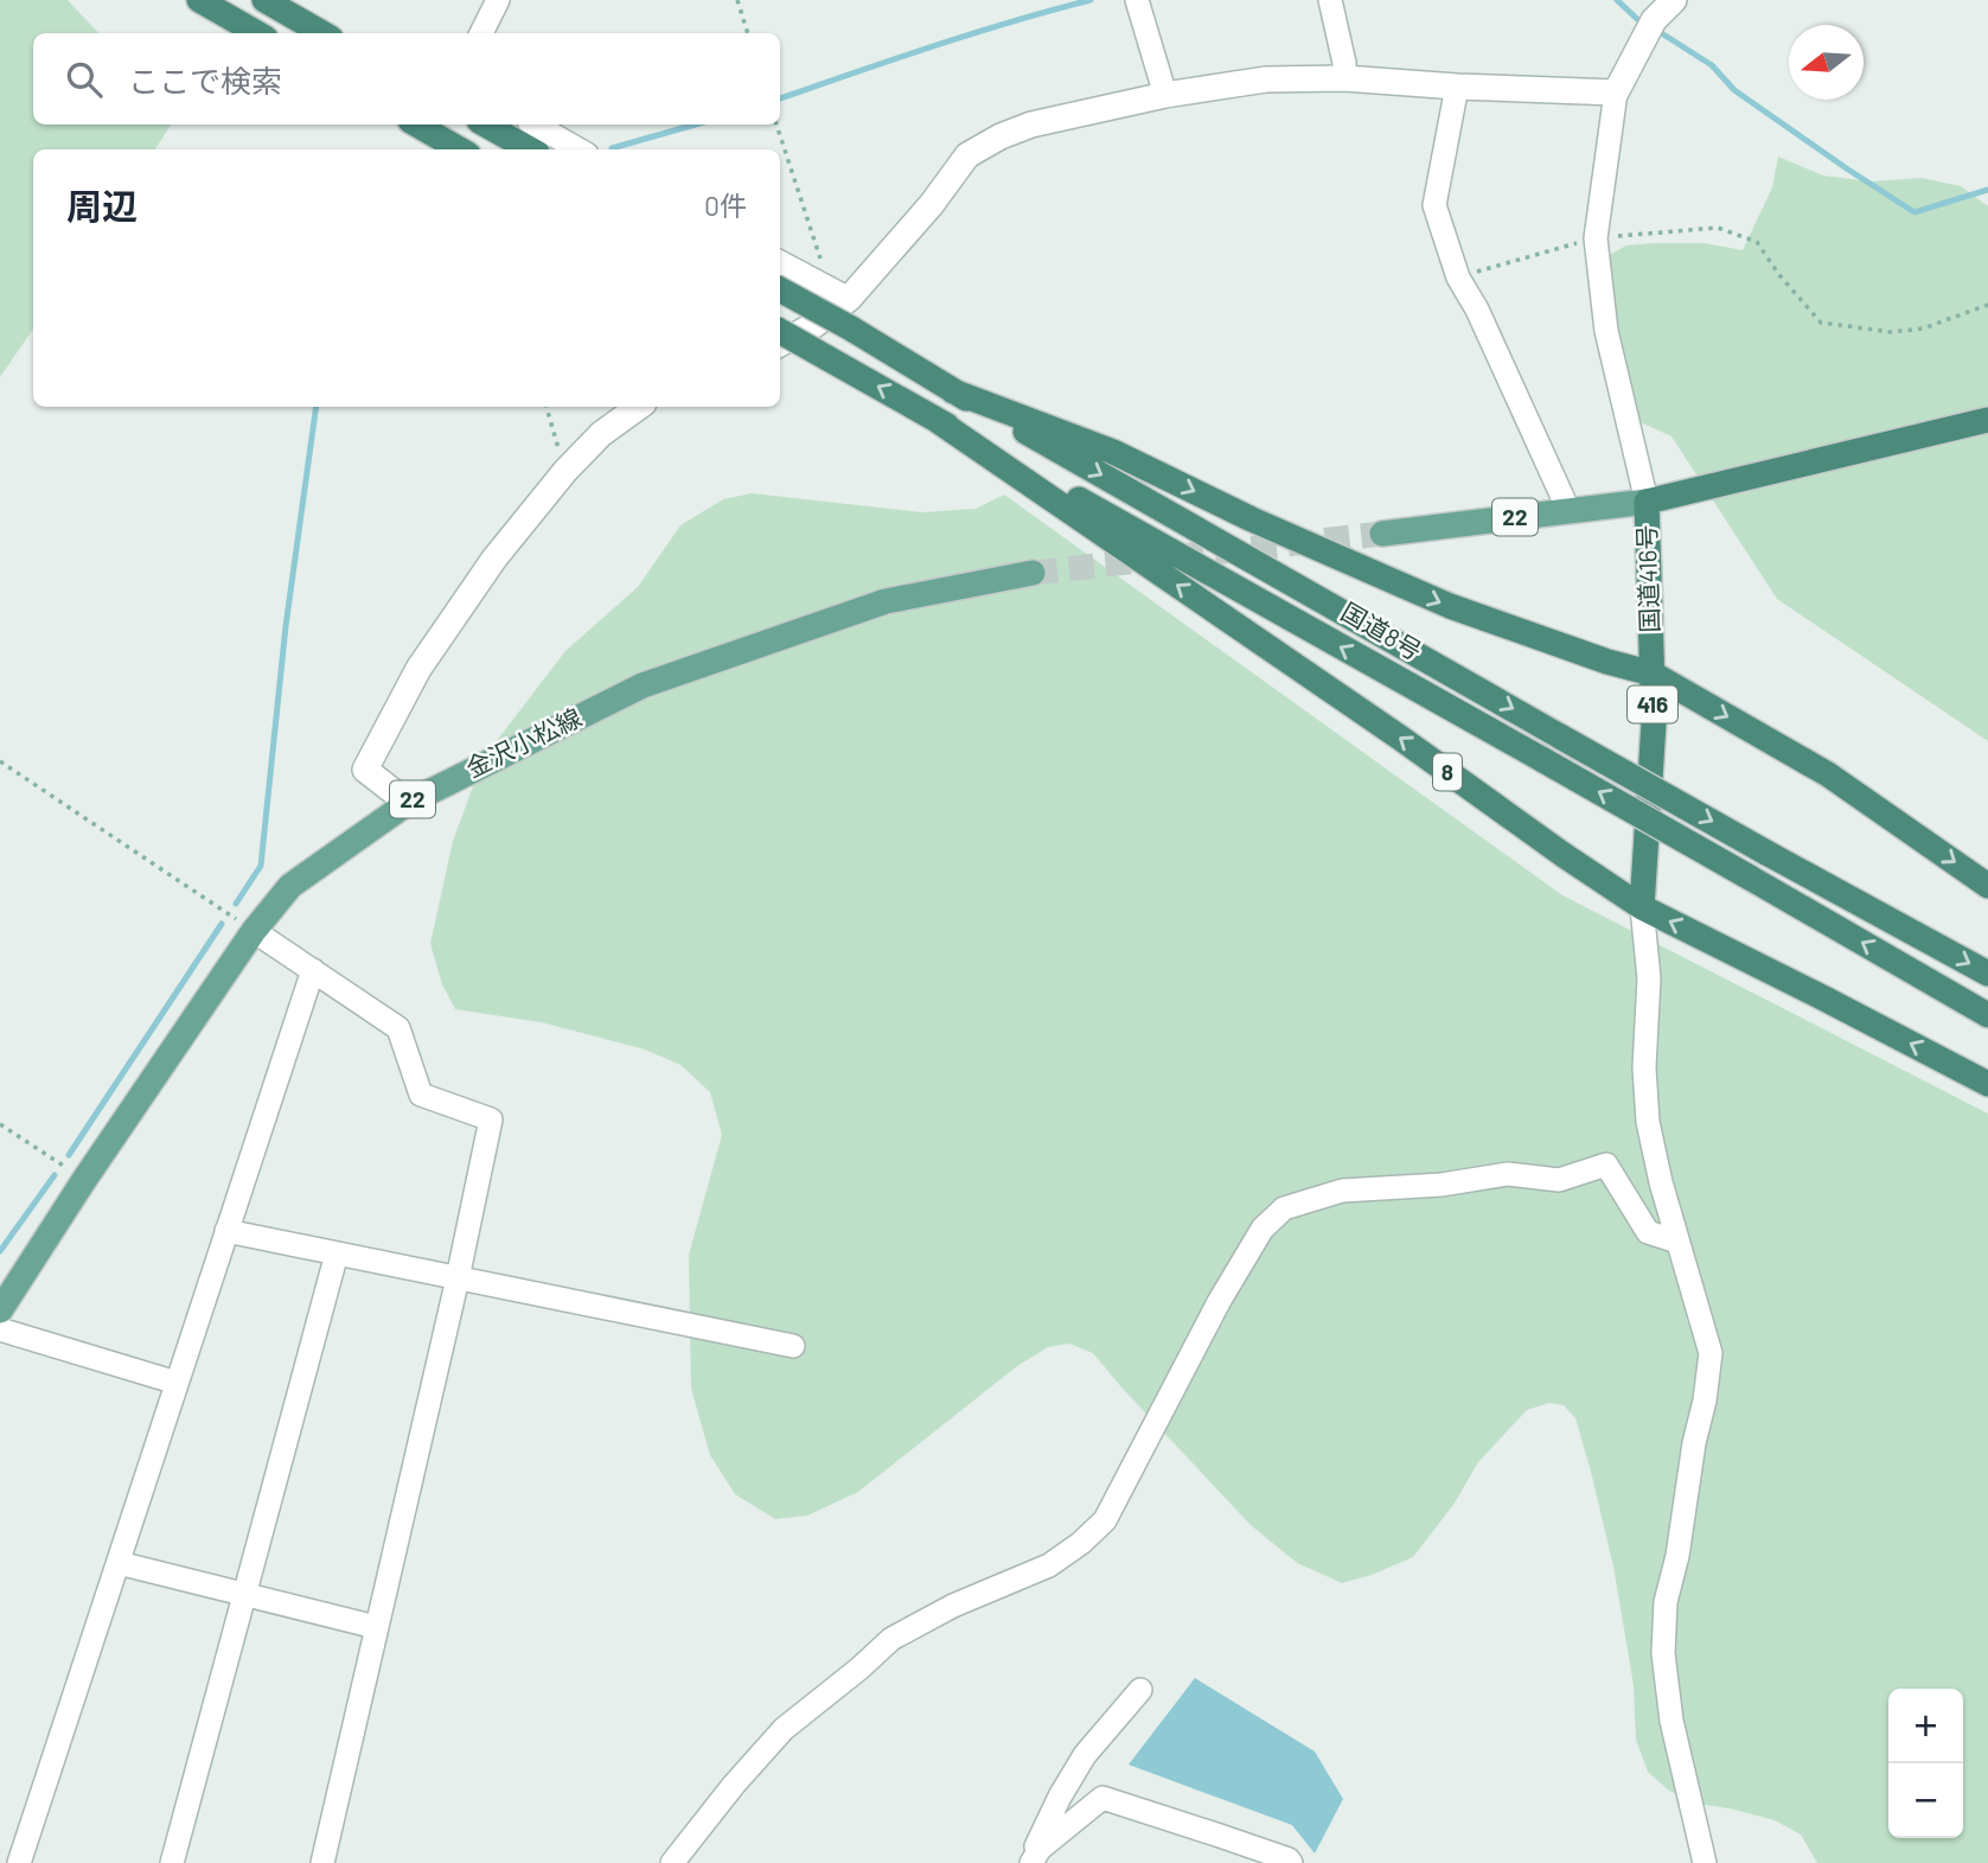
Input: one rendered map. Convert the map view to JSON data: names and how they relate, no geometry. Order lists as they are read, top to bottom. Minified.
{"streets":{"highway":["国道416号","国道8号","416","8"],"main road":["22","金沢小松線"]},"crossings":[["22","国道416号"],["国道416号","8"],["国道8号","8"]],"north":"left","page":{"search":"ここで検索","heading":["周辺","0件"],"map_buttons":["+","−"]}}
